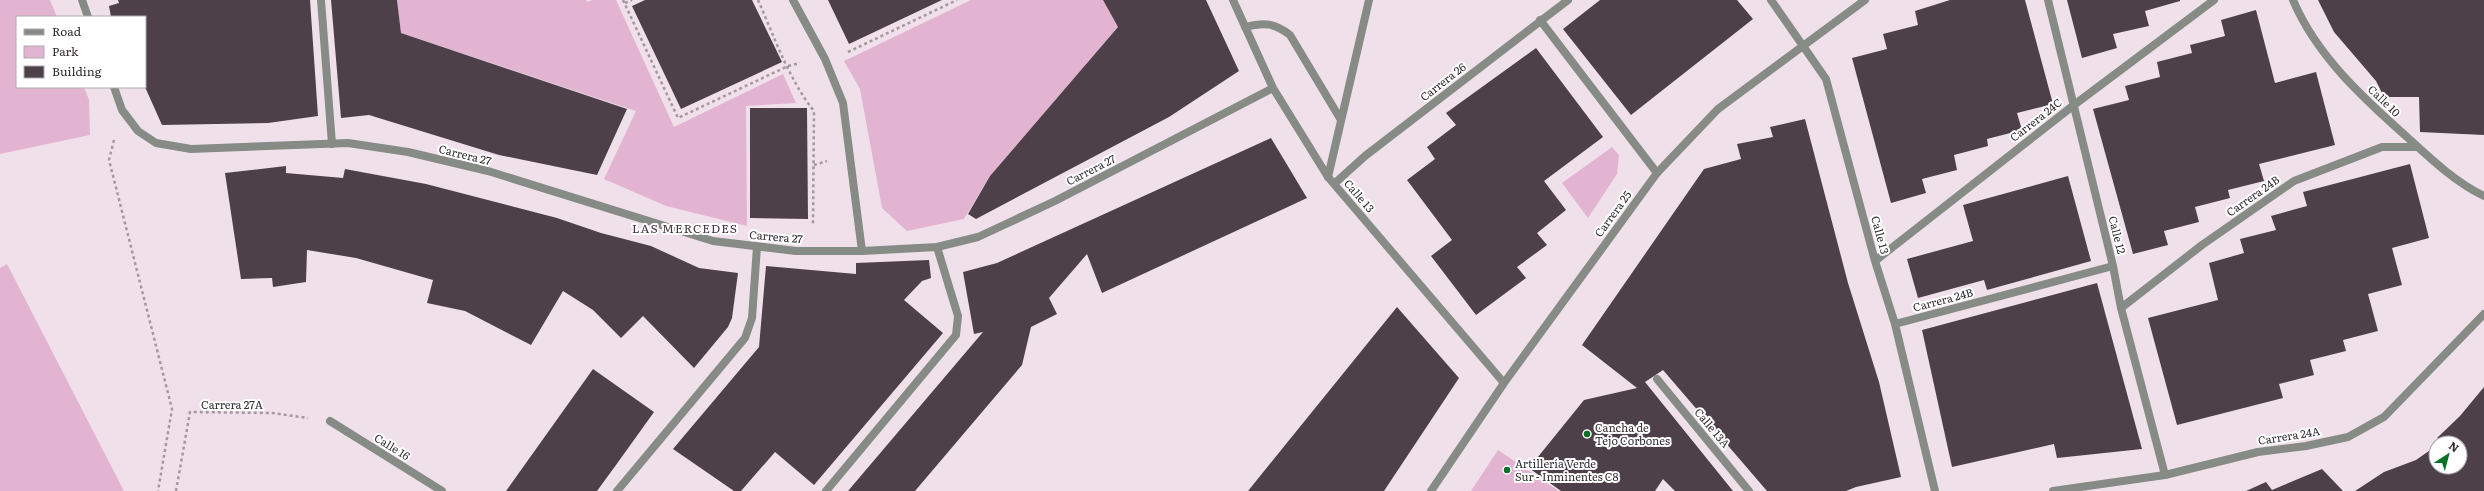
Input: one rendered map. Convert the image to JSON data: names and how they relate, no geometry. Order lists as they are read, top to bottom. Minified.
{"streets":{"street":["Carrera 26","Calle 10","Carrera 24C","Carrera 27","Calle 13","Carrera 24B","Carrera 25","Calle 12","Calle 13A","Carrera 24A","Calle 16"],"path":["Carrera 27A"]},"crossings":[["Carrera 26","Calle 13"],["Calle 10","Carrera 24B"],["Carrera 24C","Calle 13"],["Carrera 24C","Calle 12"],["Carrera 27","Calle 13"],["Calle 13","Carrera 24B"],["Calle 13","Carrera 25"],["Carrera 24B","Calle 12"],["Calle 12","Carrera 24A"],["Carrera 27A","Calle 16"]],"districts":["LAS MERCEDES"],"places":["Cancha de Tejo Corbones","Artillería Verde Sur - Inminentes C8"],"legend":["Road","Park","Building"],"north":"top right"}
